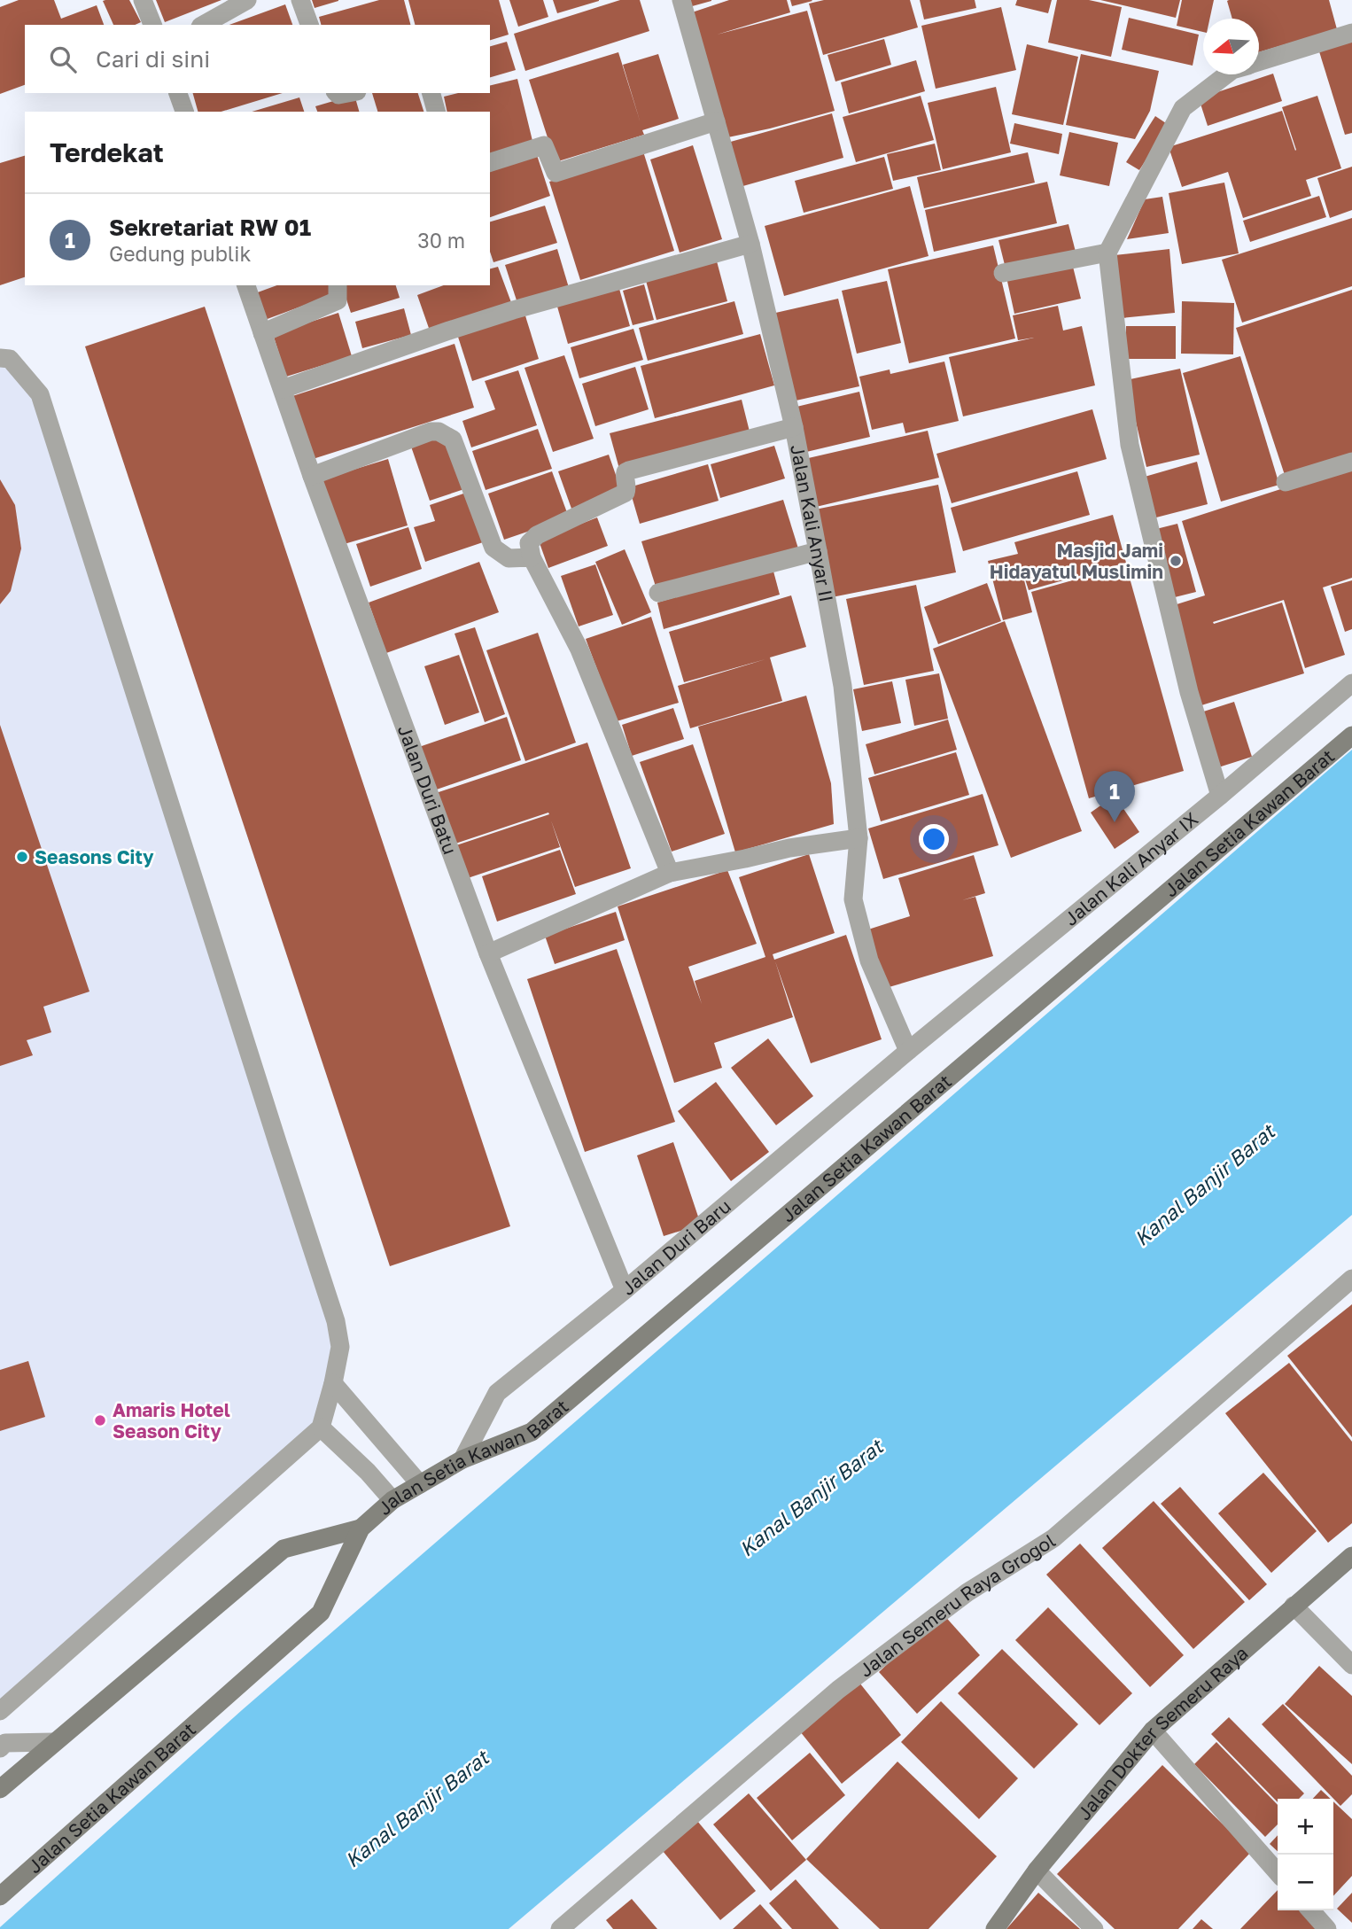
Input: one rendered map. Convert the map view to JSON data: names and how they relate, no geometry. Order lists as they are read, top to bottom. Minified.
{"streets":{"main road":["Jalan Setia Kawan Barat","Jalan Dokter Semeru Raya"],"street":["Jalan Kali Anyar II","Jalan Duri Batu","Jalan Kali Anyar IX","Jalan Duri Baru","Jalan Semeru Raya Grogol"]},"crossings":[["Jalan Kali Anyar II","Jalan Kali Anyar IX"],["Jalan Kali Anyar II","Jalan Duri Baru"],["Jalan Duri Batu","Jalan Duri Baru"],["Jalan Setia Kawan Barat","Jalan Duri Baru"],["Jalan Kali Anyar IX","Jalan Duri Baru"]],"water":["Kanal Banjir Barat"],"places":["Masjid Jami Hidayatul Muslimin","Seasons City","Amaris Hotel Season City"],"north":"left","page":{"search":"Cari di sini","heading":"Terdekat","list":[{"mark":"1","name":"Sekretariat RW 01","note":"Gedung publik","value":"30 m"}],"pins":"1","map_buttons":["+","−"]}}
